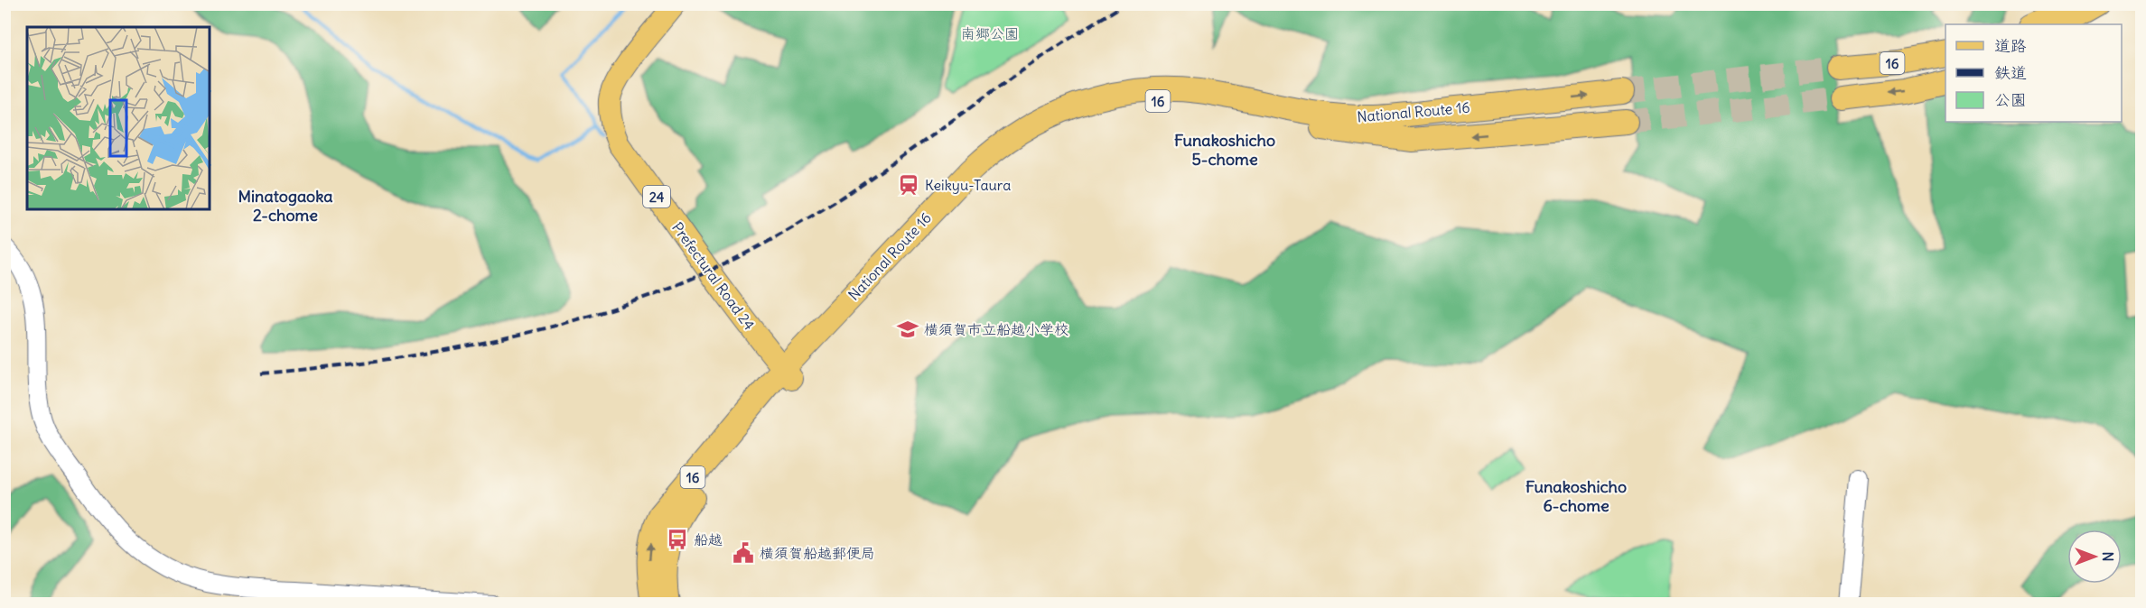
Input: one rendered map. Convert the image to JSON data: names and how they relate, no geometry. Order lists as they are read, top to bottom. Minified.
{"streets":{"highway":["16","National Route 16"],"main road":["24","Prefectural Road 24"]},"crossings":[["National Route 16","Prefectural Road 24"]],"districts":["Funakoshicho 5-chome","Minatogaoka 2-chome","Funakoshicho 6-chome"],"parks":["南郷公園"],"places":{"station":["Keikyu-Taura"],"school or university":["横須賀市立船越小学校"],"bus stop":["船越"],"public building":["横須賀船越郵便局"]},"legend":["道路","鉄道","公園"],"north":"right"}
